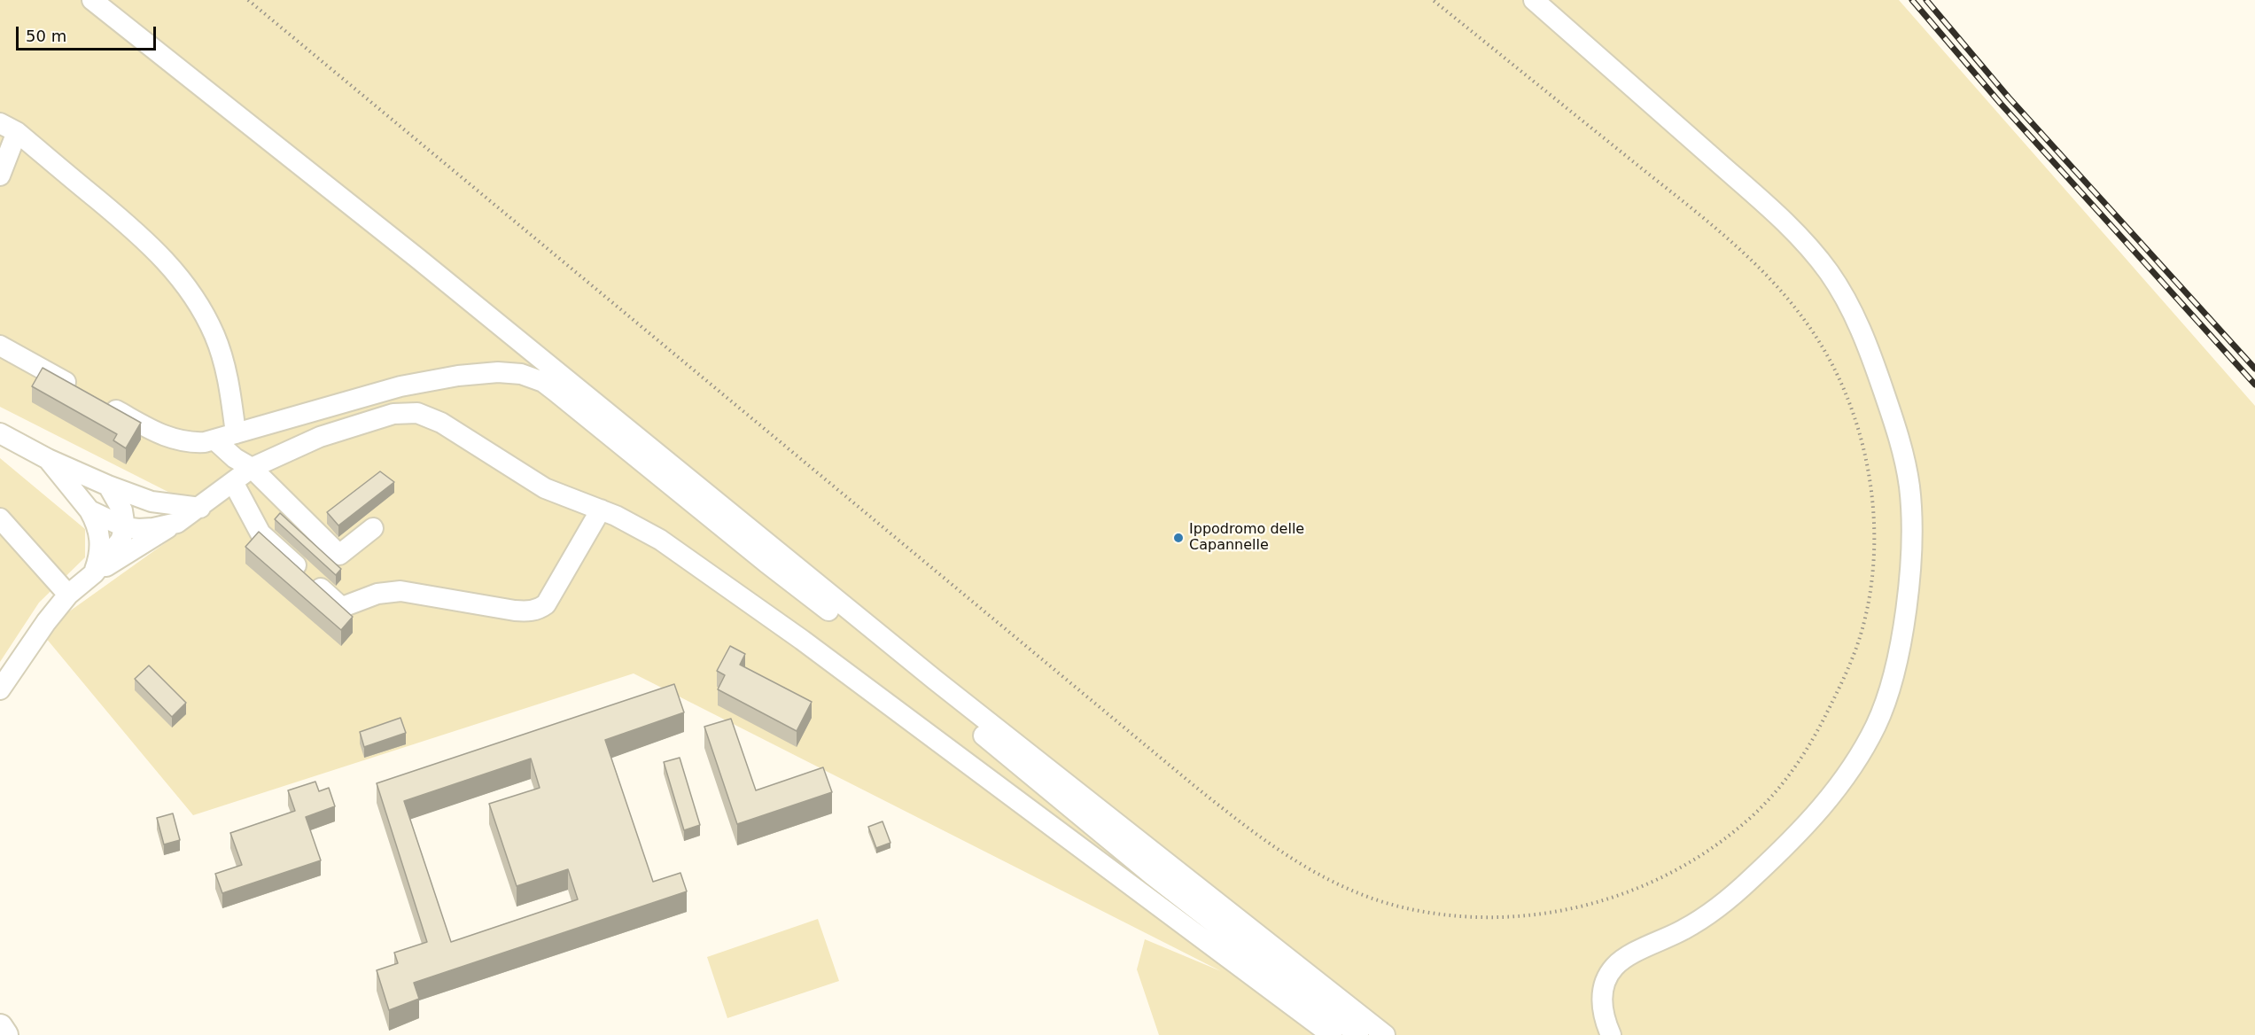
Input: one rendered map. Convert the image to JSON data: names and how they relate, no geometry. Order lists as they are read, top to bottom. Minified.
{"places":["Ippodromo delle Capannelle"],"scale_bar":"50 m"}
